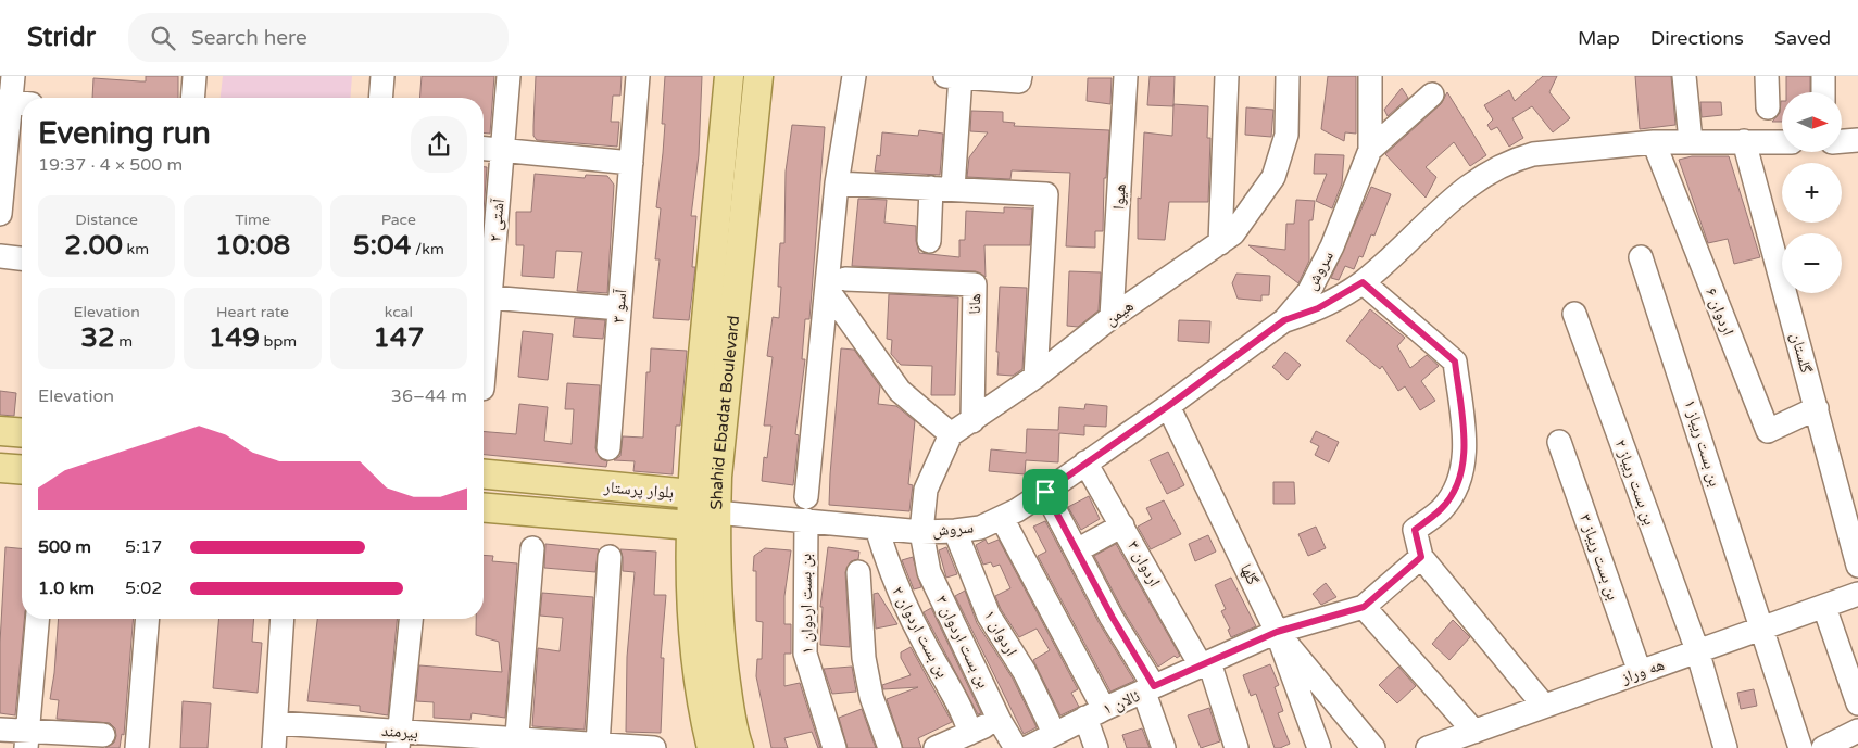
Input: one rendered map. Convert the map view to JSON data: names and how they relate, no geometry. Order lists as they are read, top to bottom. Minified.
{"streets":{"main road":["Shahid Ebadat Boulevard","بلوار پرستار"],"street":["هیوا","آشتی ۲","سروش","هانا","آسو ۳","اردوان ۶","هیمن","گلستان","بن بست ریباز ۱","بن بست ریباز ۲","بن بست ریباز ۳","اردوان ۳","گلها","بن بست اردوان ۱","بن بست اردوان ۲","اردوان ۱","بن بست اردوان ۳","هه وراز","ئالان ۱","بیرمند"]},"crossings":[["هیوا","هیمن"],["سروش","Shahid Ebadat Boulevard"],["سروش","بلوار پرستار"],["سروش","اردوان ۳"],["سروش","گلها"],["سروش","بن بست اردوان ۱"],["سروش","بن بست اردوان ۲"],["سروش","اردوان ۱"],["سروش","بن بست اردوان ۳"],["هانا","هیمن"],["اردوان ۶","گلستان"],["Shahid Ebadat Boulevard","بلوار پرستار"],["بن بست ریباز ۱","هه وراز"],["بن بست ریباز ۲","هه وراز"],["بن بست ریباز ۳","هه وراز"],["اردوان ۳","ئالان ۱"],["گلها","ئالان ۱"],["اردوان ۱","ئالان ۱"],["بن بست اردوان ۳","ئالان ۱"]],"north":"right","page":{"header":"Stridr","search":"Search here","nav":["Map","Directions","Saved"],"map_buttons":["+","−"],"heading":["Evening run","19:37 · 4 × 500 m"],"stats":[["Distance","2.00 km"],["Time","10:08"],["Pace","5:04 /km"],["Elevation","32 m"],["Heart rate","149 bpm"],["kcal","147"]],"chart":["Elevation","36–44 m"],"list":[{"name":"500 m","note":"5:17"},{"name":"1.0 km","note":"5:02"}]}}
